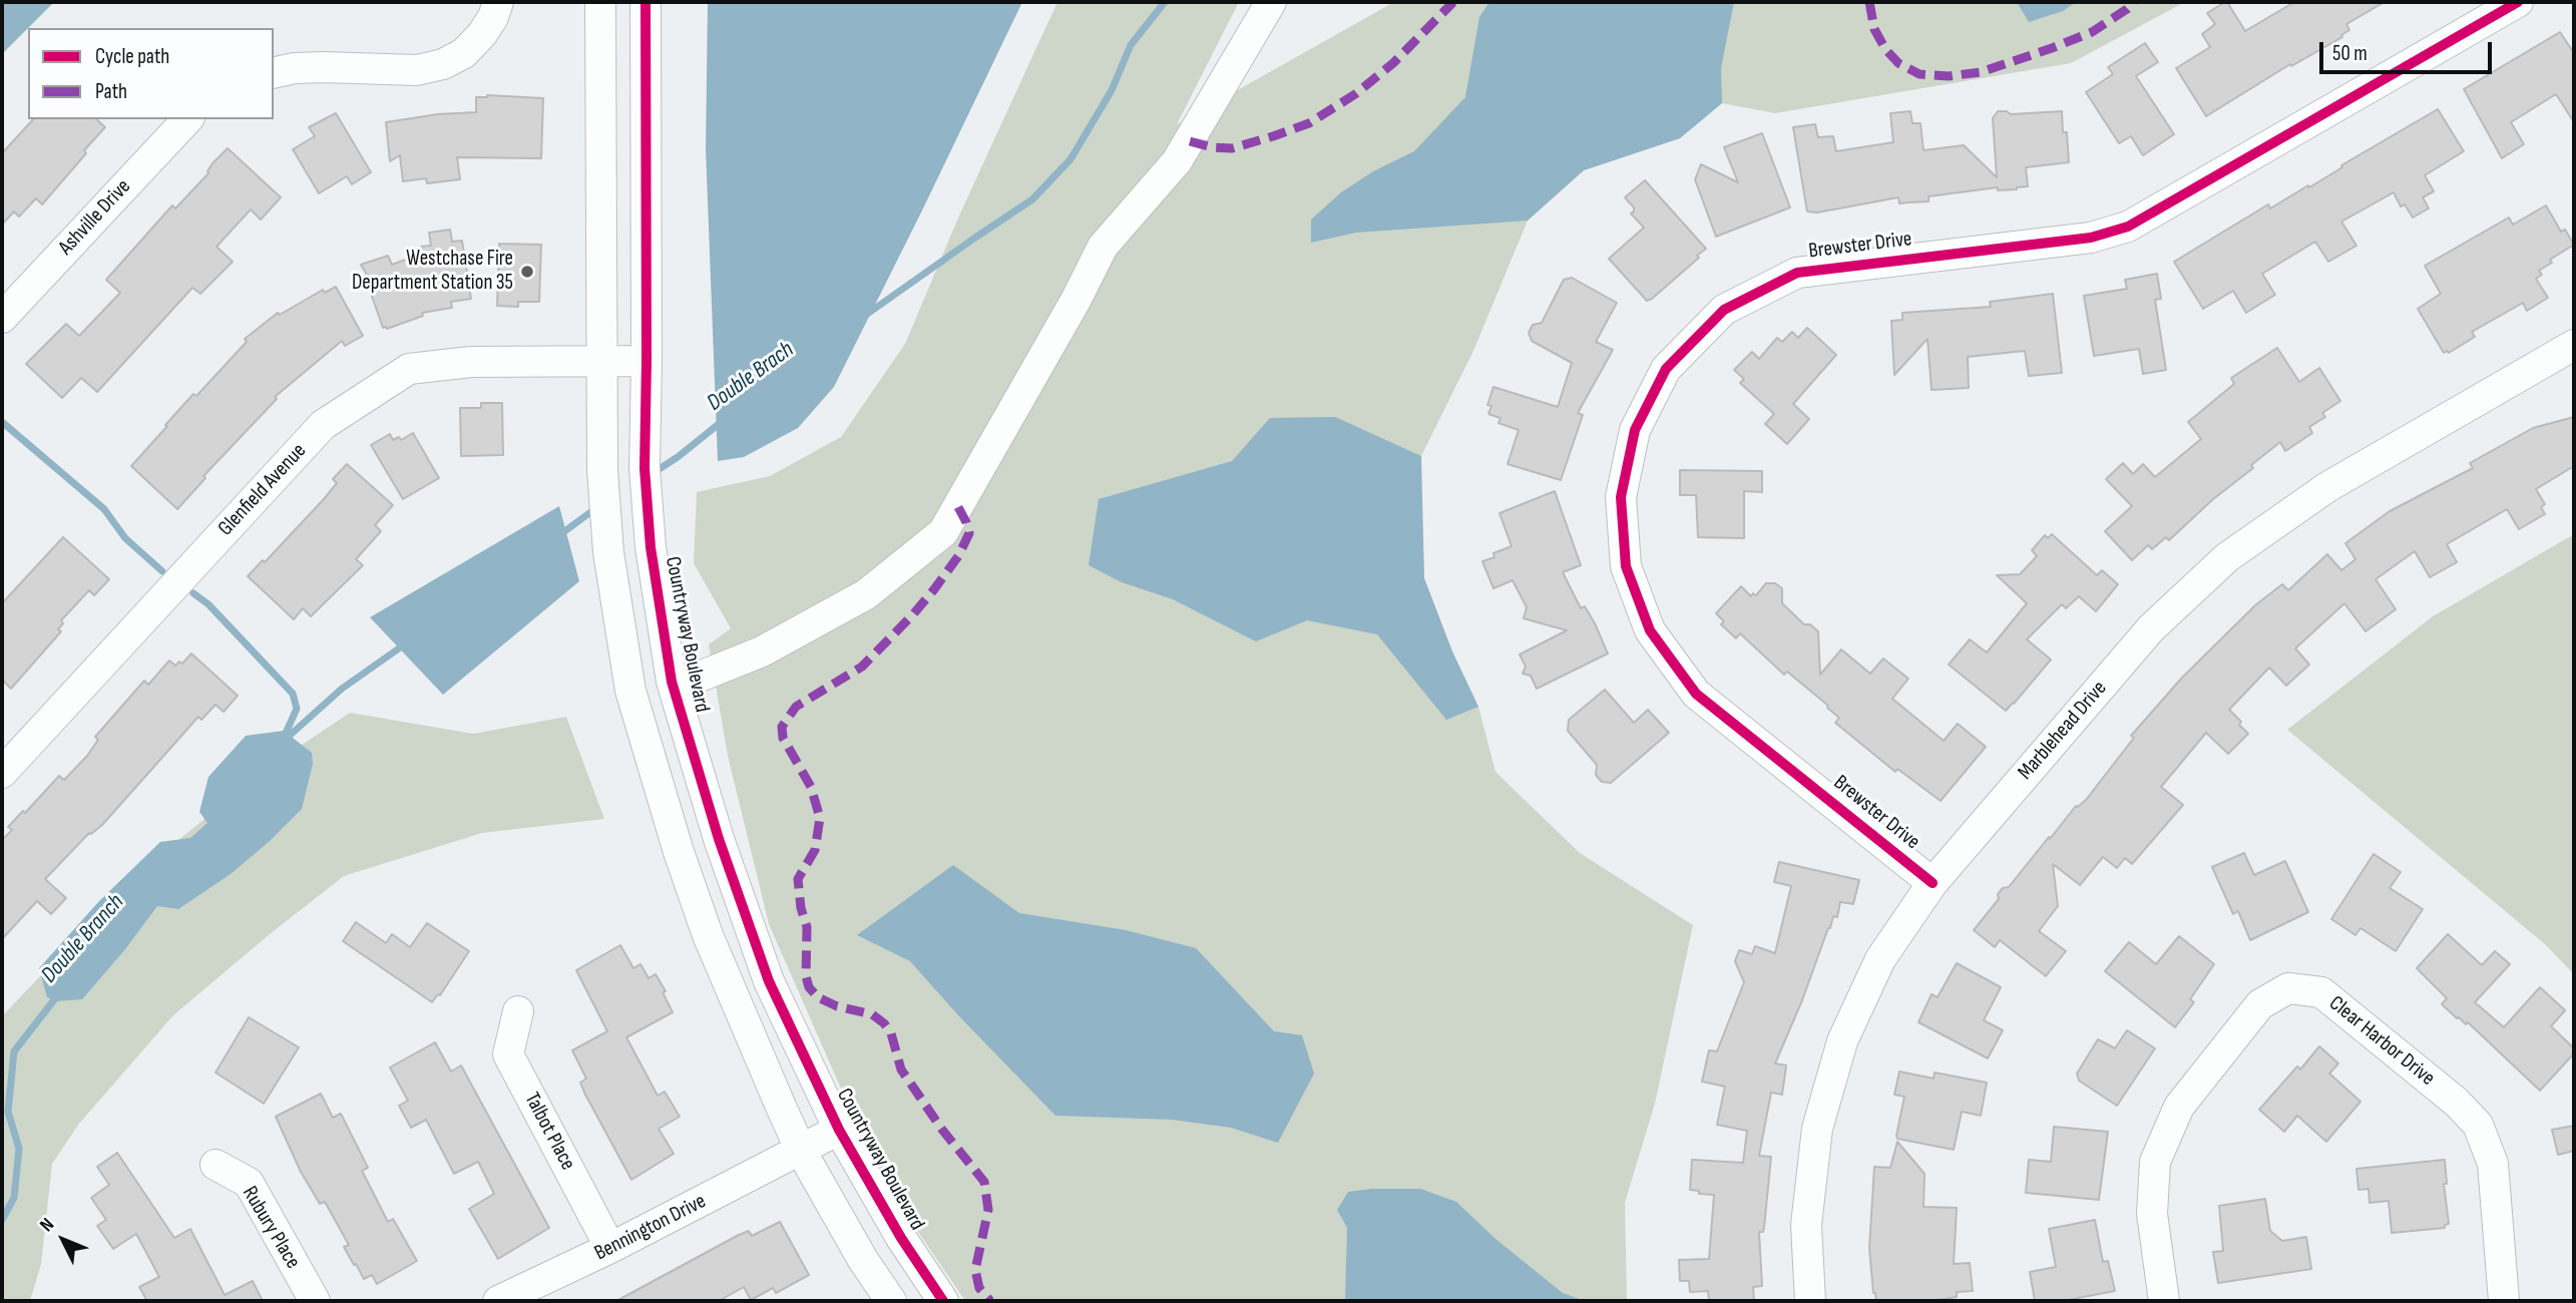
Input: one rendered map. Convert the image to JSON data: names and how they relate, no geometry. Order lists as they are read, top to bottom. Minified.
{"streets":{"street":["Ashville Drive","Brewster Drive","Glenfield Avenue","Countryway Boulevard","Marblehead Drive","Clear Harbor Drive","Talbot Place","Rubury Place","Bennington Drive"]},"crossings":[["Brewster Drive","Marblehead Drive"],["Glenfield Avenue","Countryway Boulevard"],["Countryway Boulevard","Bennington Drive"],["Talbot Place","Bennington Drive"]],"water":["Double Brach","Double Branch"],"places":["Westchase Fire Department Station 35"],"legend":["Cycle path","Path"],"scale_bar":"50 m","north":"top left"}
